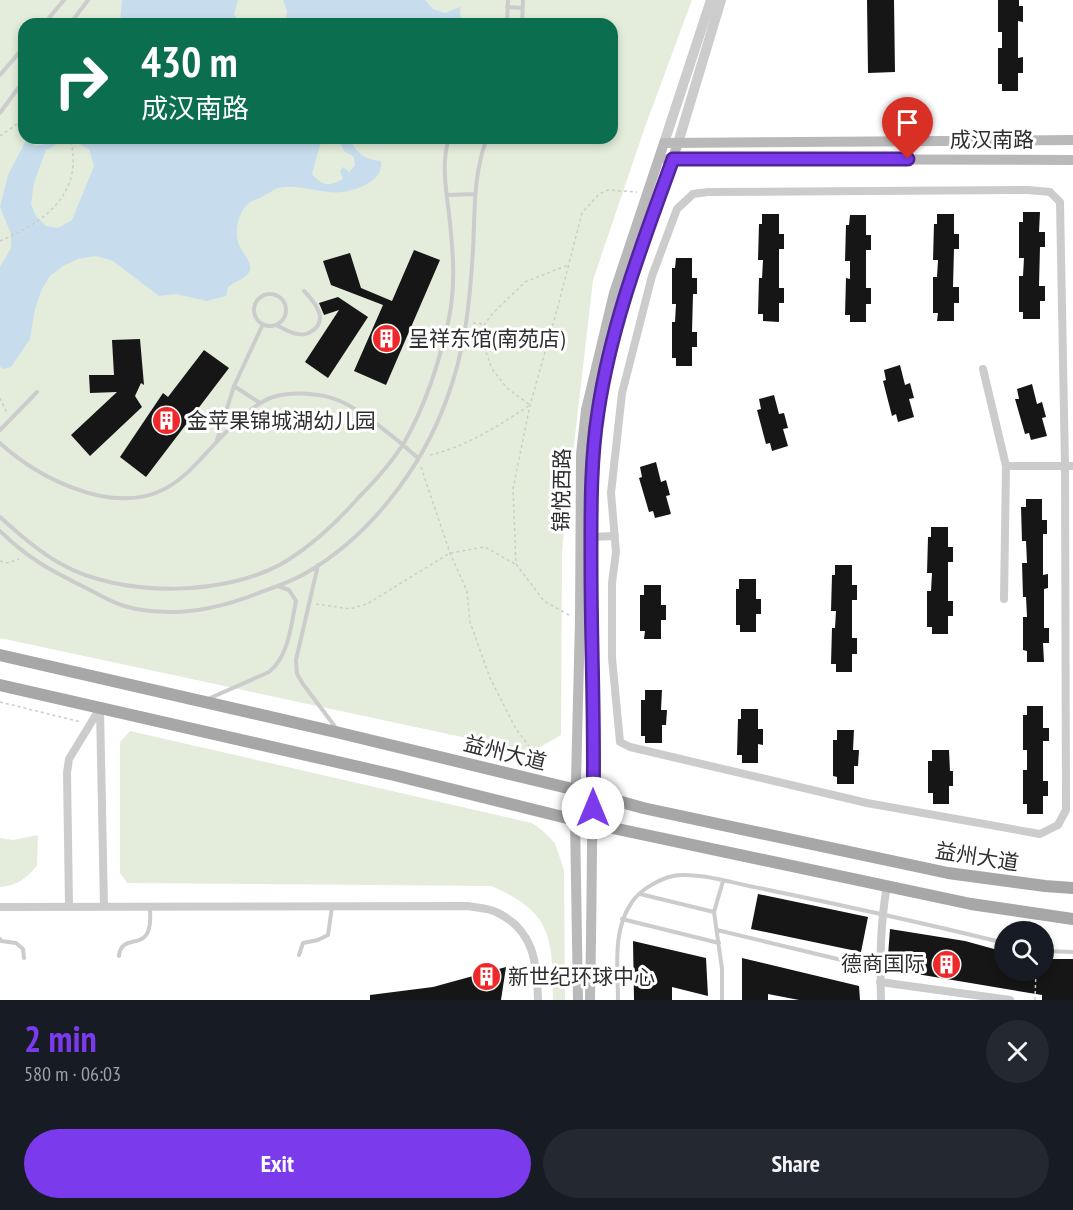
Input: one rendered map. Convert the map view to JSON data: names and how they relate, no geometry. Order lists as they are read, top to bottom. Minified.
{"streets":{"main road":["成汉南路","锦悦西路","益州大道"]},"crossings":[["成汉南路","锦悦西路"],["锦悦西路","益州大道"]],"places":{"building":["呈祥东馆(南苑店)","金苹果锦城湖幼儿园","德商国际","新世纪环球中心"]},"page":{"turn":["430 m","成汉南路"],"heading":["2 min","580 m · 06:03"],"buttons":["Exit","Share"]}}
